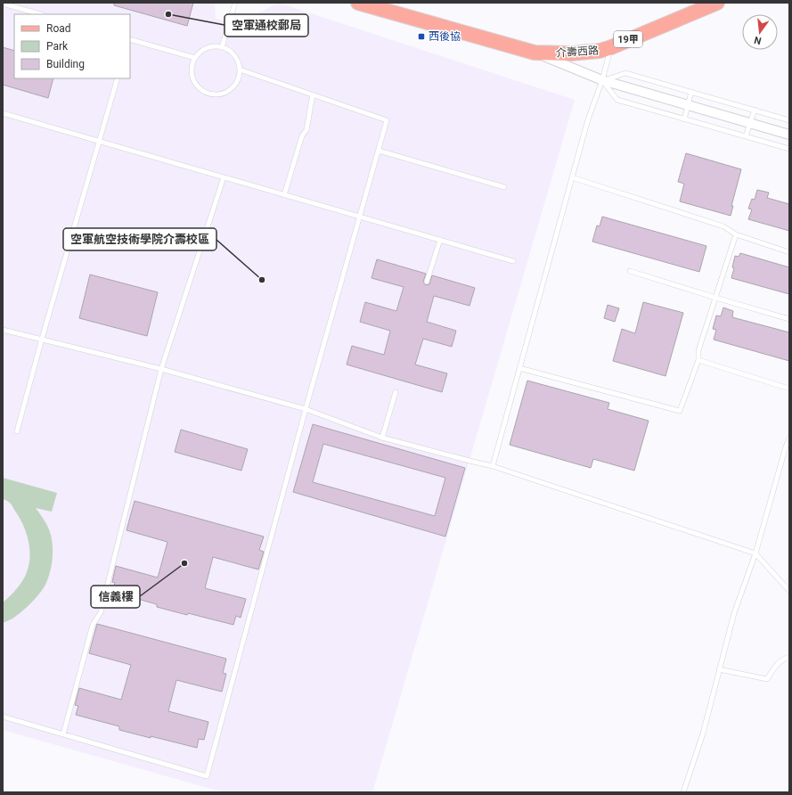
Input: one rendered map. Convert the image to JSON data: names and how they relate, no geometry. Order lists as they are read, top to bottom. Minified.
{"streets":{"main road":["19甲","介壽西路"]},"places":{"other":["空軍通校郵局","空軍航空技術學院介壽校區","信義樓"],"transit":["西後協"]},"legend":["Road","Park","Building"],"north":"bottom"}
